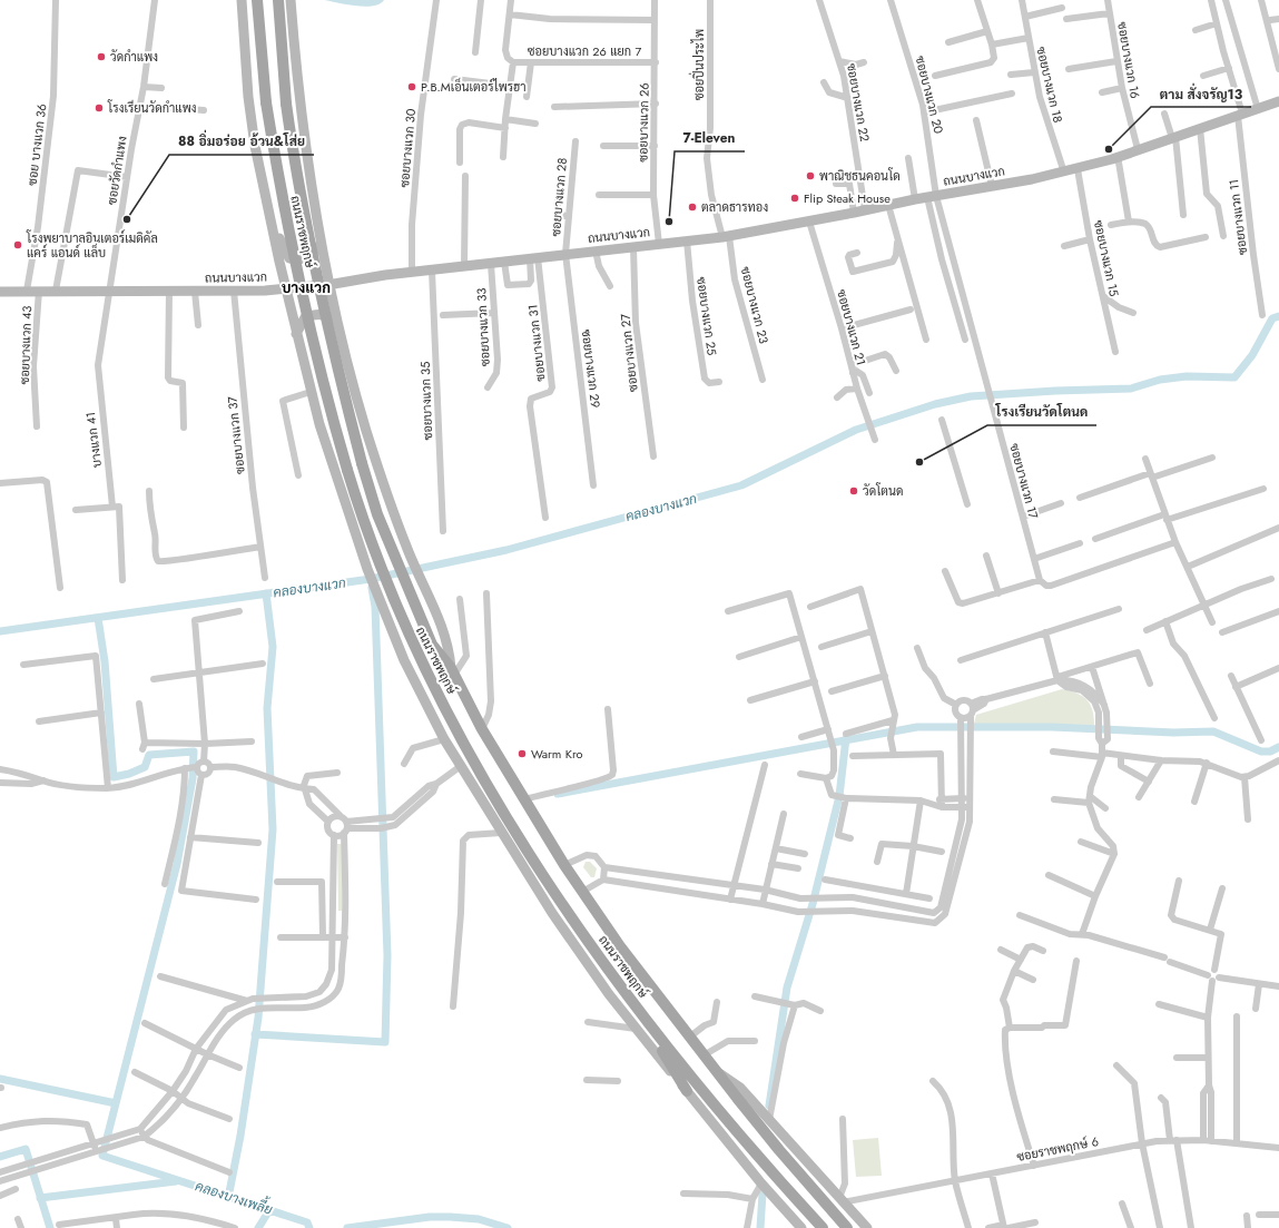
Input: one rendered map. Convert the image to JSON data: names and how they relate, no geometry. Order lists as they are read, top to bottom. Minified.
{"streets":{"main road":["ถนนบางแวก","ถนนราชพฤกษ์"],"street":["ซอยบางแวก 26 แยก 7","ซอยบางแวก 16","ซอยปิ่นประไพ","ซอยบางแวก 18","ซอยบางแวก 20","ซอยบางแวก 22","ซอยบางแวก 26","ซอย บางแวก 36","ซอยบางแวก 30","ซอยวัดกำแพง","ซอยบางแวก 28","ซอยบางแวก 11","ซอยบางแวก 15","ซอยบางแวก 23","ซอยบางแวก 25","ซอยบางแวก 33","ซอยบางแวก 21","ซอยบางแวก 31","ซอยบางแวก 43","ซอยบางแวก 27","ซอยบางแวก 29","ซอยบางแวก 35","ซอยบางแวก 37","บางแวก 41","ซอยบางแวก 17","ซอยราชพฤกษ์ 6"]},"crossings":[["ซอยบางแวก 26 แยก 7","ซอยบางแวก 26"],["ซอยบางแวก 16","ถนนบางแวก"],["ซอยปิ่นประไพ","ถนนบางแวก"],["ซอยปิ่นประไพ","ซอยบางแวก 23"],["ซอยบางแวก 18","ถนนบางแวก"],["ซอยบางแวก 20","ถนนบางแวก"],["ซอยบางแวก 20","ซอยบางแวก 17"],["ซอยบางแวก 22","ถนนบางแวก"],["ซอยบางแวก 26","ถนนบางแวก"],["ซอย บางแวก 36","ถนนบางแวก"],["ซอยบางแวก 30","ถนนบางแวก"],["ซอยวัดกำแพง","ถนนบางแวก"],["ซอยวัดกำแพง","บางแวก 41"],["ถนนบางแวก","ซอยบางแวก 28"],["ถนนบางแวก","ซอยบางแวก 11"],["ถนนบางแวก","ถนนราชพฤกษ์"],["ถนนบางแวก","ซอยบางแวก 15"],["ถนนบางแวก","ซอยบางแวก 23"],["ถนนบางแวก","ซอยบางแวก 25"],["ถนนบางแวก","ซอยบางแวก 33"],["ถนนบางแวก","ซอยบางแวก 21"],["ถนนบางแวก","ซอยบางแวก 31"],["ถนนบางแวก","ซอยบางแวก 43"],["ถนนบางแวก","ซอยบางแวก 27"],["ถนนบางแวก","ซอยบางแวก 29"],["ถนนบางแวก","ซอยบางแวก 35"],["ถนนบางแวก","ซอยบางแวก 37"],["ถนนบางแวก","บางแวก 41"],["ถนนบางแวก","ซอยบางแวก 17"],["ซอยบางแวก 28","ซอยบางแวก 29"],["ถนนราชพฤกษ์","ซอยราชพฤกษ์ 6"]],"districts":["บางแวก"],"water":["คลองบางแวก","คลองบางเพลี้ย"],"places":["วัดกำแพง","P.B.Mเอ็นเตอร์ไพรฮา","โรงเรียนวัดกำแพง","ตาม สั่งจรัญ13","พาณิชธนคอนโด","Flip Steak House","ตลาดธารทอง","88 อิ่มอร่อย อ้วน&โส่ย","7-Eleven","โรงพยาบาลอินเตอร์เมดิคัล แคร์ แอนด์ แล็บ","โรงเรียนวัดโตนด","วัดโตนด","Warm Kro"]}
